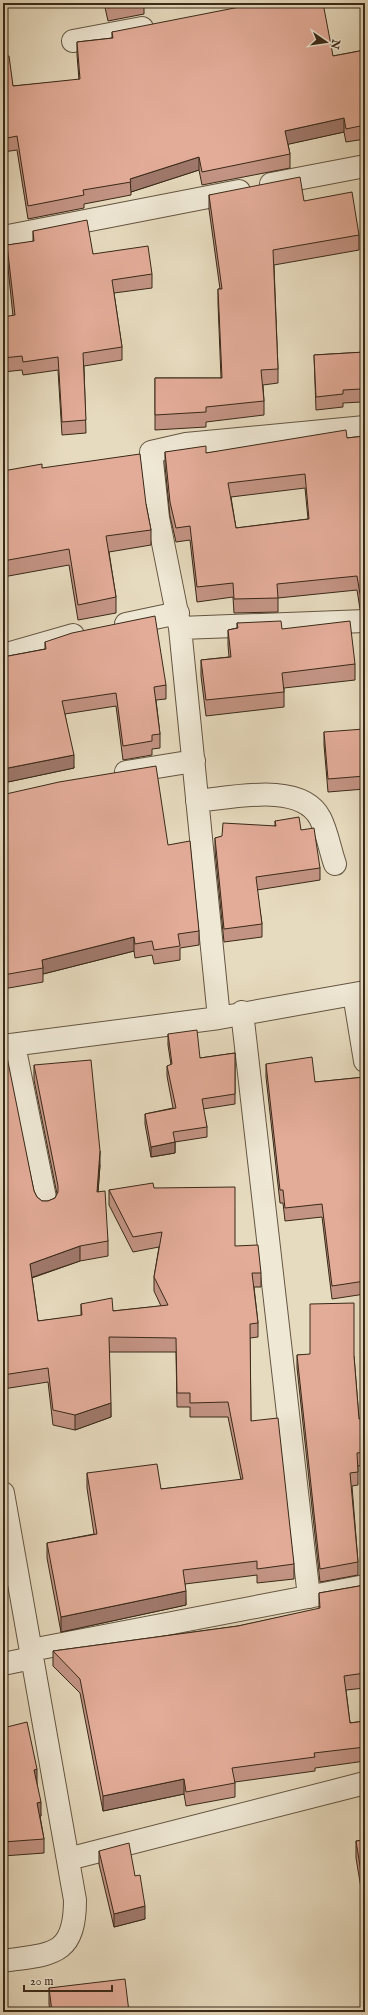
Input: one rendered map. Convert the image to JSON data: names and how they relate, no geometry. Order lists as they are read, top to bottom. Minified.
{"scale_bar":"20 m","north":"right"}
